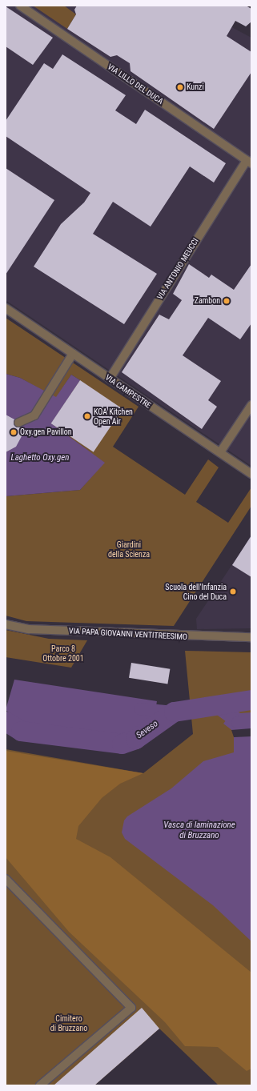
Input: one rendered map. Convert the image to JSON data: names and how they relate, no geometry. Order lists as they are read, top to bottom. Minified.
{"streets":{"street":["VIA LILLO DEL DUCA","VIA ANTONIO MEUCCI","VIA CAMPESTRE","VIA PAPA GIOVANNI VENTITREESIMO"]},"crossings":[["VIA LILLO DEL DUCA","VIA ANTONIO MEUCCI"],["VIA ANTONIO MEUCCI","VIA CAMPESTRE"]],"water":["Laghetto Oxy.gen","Seveso","Vasca di laminazione di Bruzzano"],"parks":["Giardini della Scienza","Parco 8 Ottobre 2001","Cimitero di Bruzzano"],"places":["Kunzi","Zambon","KOA Kitchen Open Air","Oxy.gen Pavillon","Scuola dell'Infanzia Cino del Duca"]}
